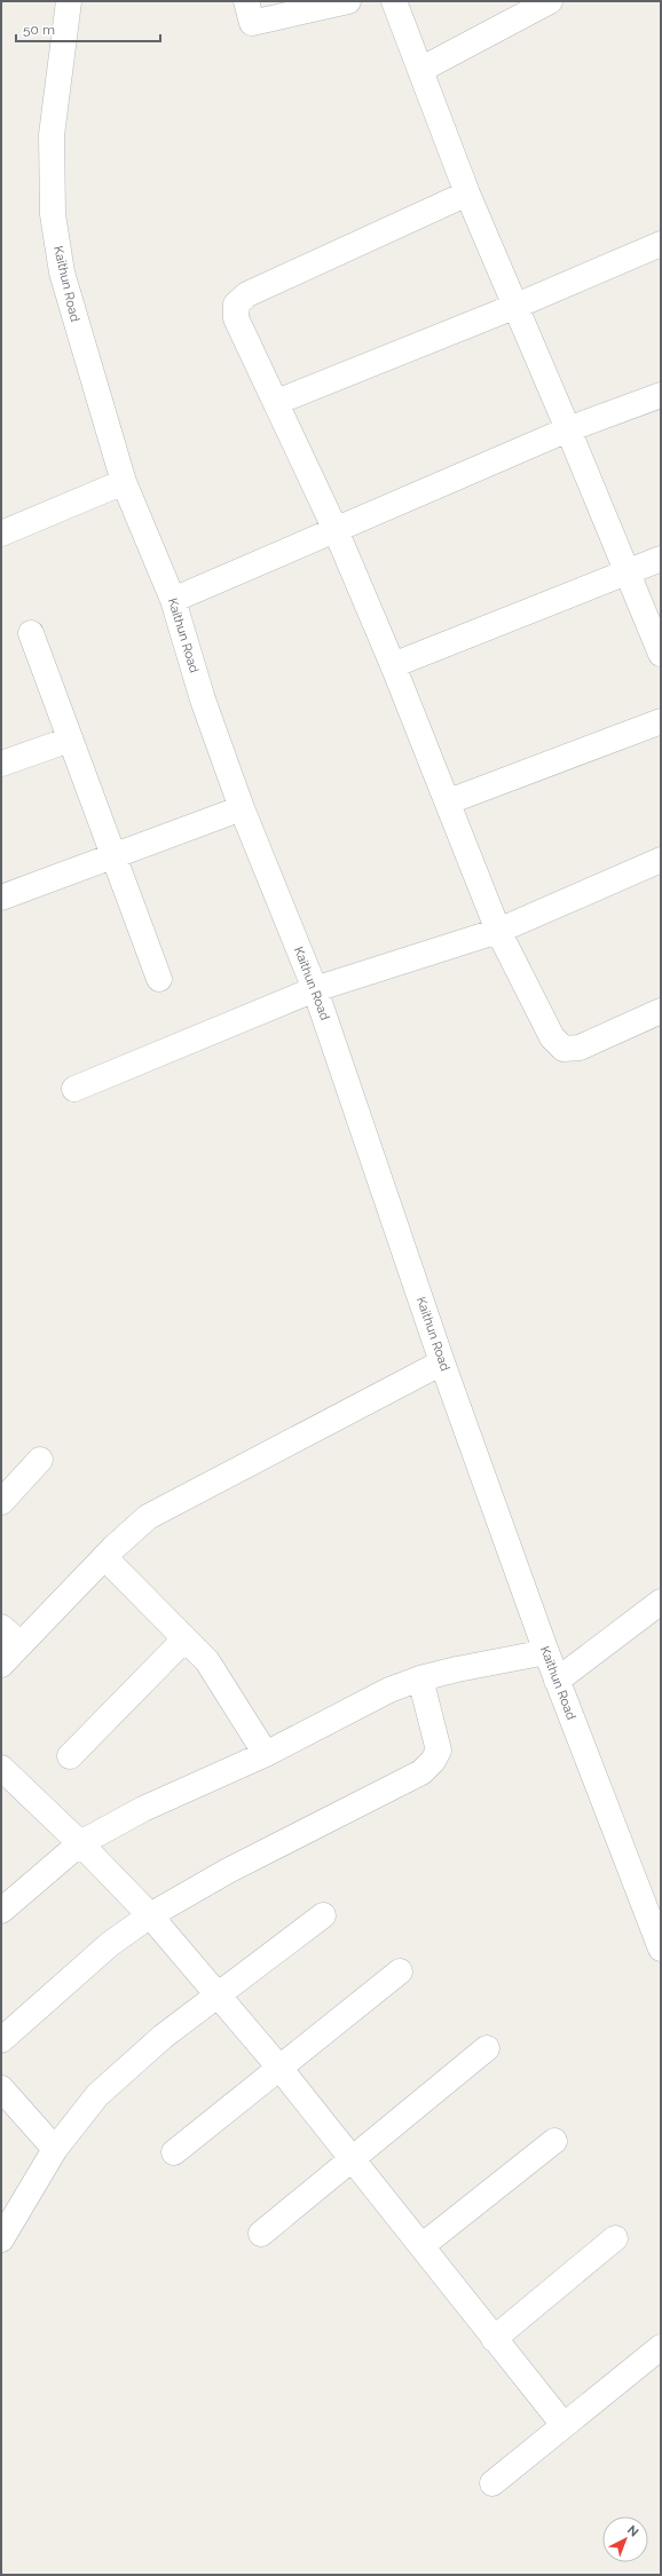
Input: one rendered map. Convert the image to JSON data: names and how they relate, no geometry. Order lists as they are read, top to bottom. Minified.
{"streets":{"street":["Kaithun Road"]},"scale_bar":"50 m","north":"top right"}
